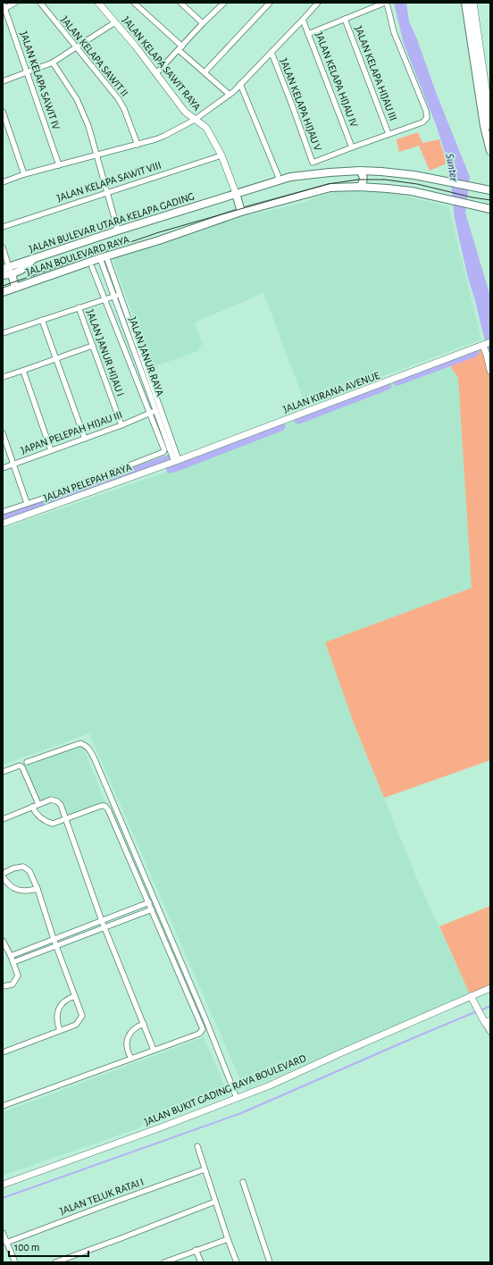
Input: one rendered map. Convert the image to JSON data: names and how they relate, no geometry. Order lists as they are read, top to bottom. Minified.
{"streets":{"main road":["JALAN BULEVAR UTARA KELAPA GADING","JALAN BOULEVARD RAYA"],"street":["JALAN KELAPA SAWIT II","JALAN KELAPA SAWIT RAYA","JALAN KELAPA HIJAU III","JALAN KELAPA HIJAU IV","JALAN KELAPA SAWIT IV","JALAN KELAPA HIJAU V","JALAN KELAPA SAWIT VIII","JALAN JANUR HIJAU I","JALAN JANUR RAYA","JALAN KIRANA AVENUE","JAPAN PELEPAH HIJAU III","JALAN PELEPAH RAYA","JALAN BUKIT GADING RAYA BOULEVARD","JALAN TELUK RATAI I"]},"crossings":[["JALAN KELAPA SAWIT RAYA","JALAN KELAPA SAWIT VIII"],["JALAN KELAPA SAWIT RAYA","JALAN BULEVAR UTARA KELAPA GADING"],["JALAN KELAPA HIJAU IV","JALAN KELAPA HIJAU V"],["JALAN BOULEVARD RAYA","JALAN JANUR RAYA"],["JALAN JANUR HIJAU I","JAPAN PELEPAH HIJAU III"],["JALAN JANUR RAYA","JALAN KIRANA AVENUE"],["JALAN JANUR RAYA","JAPAN PELEPAH HIJAU III"],["JALAN JANUR RAYA","JALAN PELEPAH RAYA"],["JALAN KIRANA AVENUE","JALAN PELEPAH RAYA"],["JAPAN PELEPAH HIJAU III","JALAN PELEPAH RAYA"]],"water":["Sunter"],"scale_bar":"100 m"}
